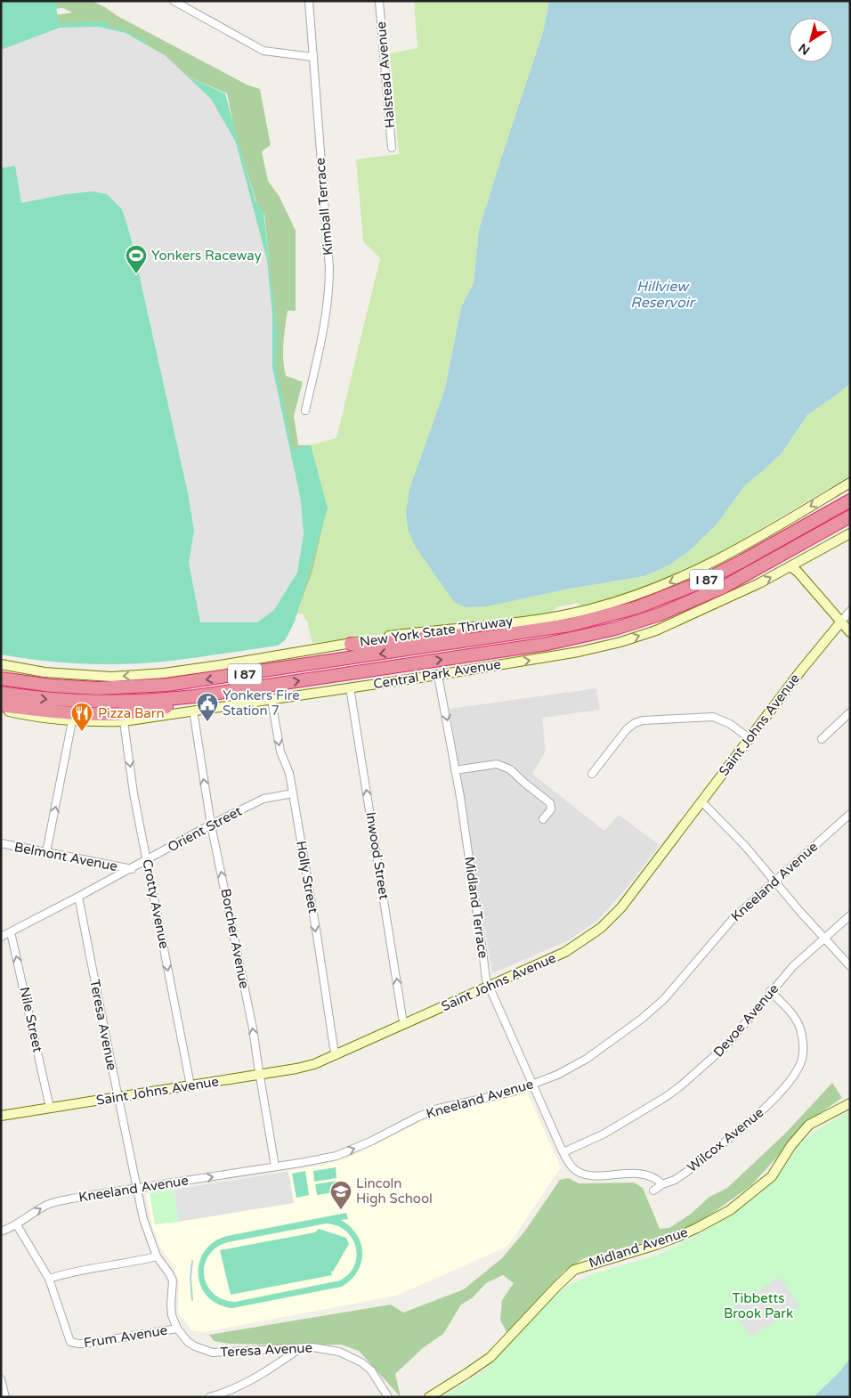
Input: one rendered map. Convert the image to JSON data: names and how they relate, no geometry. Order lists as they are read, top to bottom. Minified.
{"streets":{"highway":["I 87","New York State Thruway"],"main road":["Central Park Avenue","Saint Johns Avenue","Midland Avenue"],"street":["Halstead Avenue","Kimball Terrace","Orient Street","Inwood Street","Belmont Avenue","Holly Street","Kneeland Avenue","Crotty Avenue","Midland Terrace","Borcher Avenue","Nile Street","Devoe Avenue","Teresa Avenue","Wilcox Avenue","Frum Avenue"]},"crossings":[["Central Park Avenue","Inwood Street"],["Central Park Avenue","Holly Street"],["Central Park Avenue","Crotty Avenue"],["Central Park Avenue","Midland Terrace"],["Central Park Avenue","Borcher Avenue"],["Saint Johns Avenue","Inwood Street"],["Saint Johns Avenue","Holly Street"],["Saint Johns Avenue","Crotty Avenue"],["Saint Johns Avenue","Midland Terrace"],["Saint Johns Avenue","Borcher Avenue"],["Saint Johns Avenue","Nile Street"],["Saint Johns Avenue","Teresa Avenue"],["Orient Street","Belmont Avenue"],["Orient Street","Holly Street"],["Orient Street","Crotty Avenue"],["Orient Street","Borcher Avenue"],["Orient Street","Nile Street"],["Orient Street","Teresa Avenue"],["Kneeland Avenue","Midland Terrace"],["Kneeland Avenue","Borcher Avenue"],["Kneeland Avenue","Teresa Avenue"],["Kneeland Avenue","Frum Avenue"],["Midland Terrace","Devoe Avenue"],["Devoe Avenue","Wilcox Avenue"],["Teresa Avenue","Frum Avenue"]],"one_way":["Inwood Street","Holly Street","Kneeland Avenue","Crotty Avenue","Borcher Avenue","Nile Street"],"water":["Hillview Reservoir"],"parks":["Tibbetts Brook Park"],"places":{"sports":["Yonkers Raceway"],"public building":["Yonkers Fire Station 7"],"restaurant":["Pizza Barn"],"school or university":["Lincoln High School"]},"north":"bottom left"}
